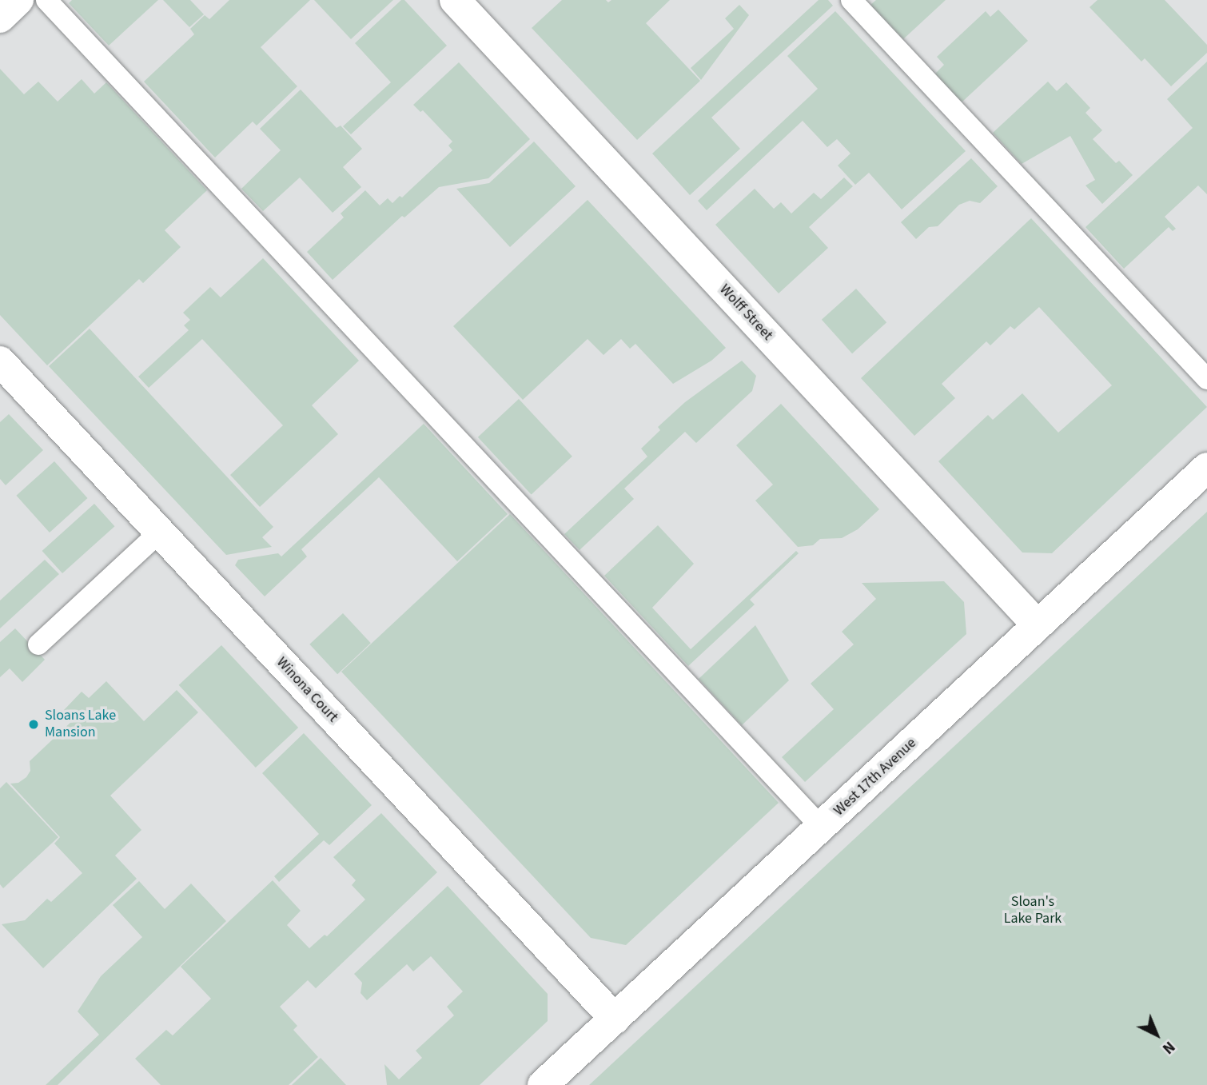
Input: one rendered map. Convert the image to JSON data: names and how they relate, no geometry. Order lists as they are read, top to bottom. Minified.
{"streets":{"street":["Wolff Street","Winona Court","West 17th Avenue"]},"crossings":[["Wolff Street","West 17th Avenue"],["Winona Court","West 17th Avenue"]],"parks":["Sloan's Lake Park"],"places":["Sloans Lake Mansion"],"north":"bottom right"}
